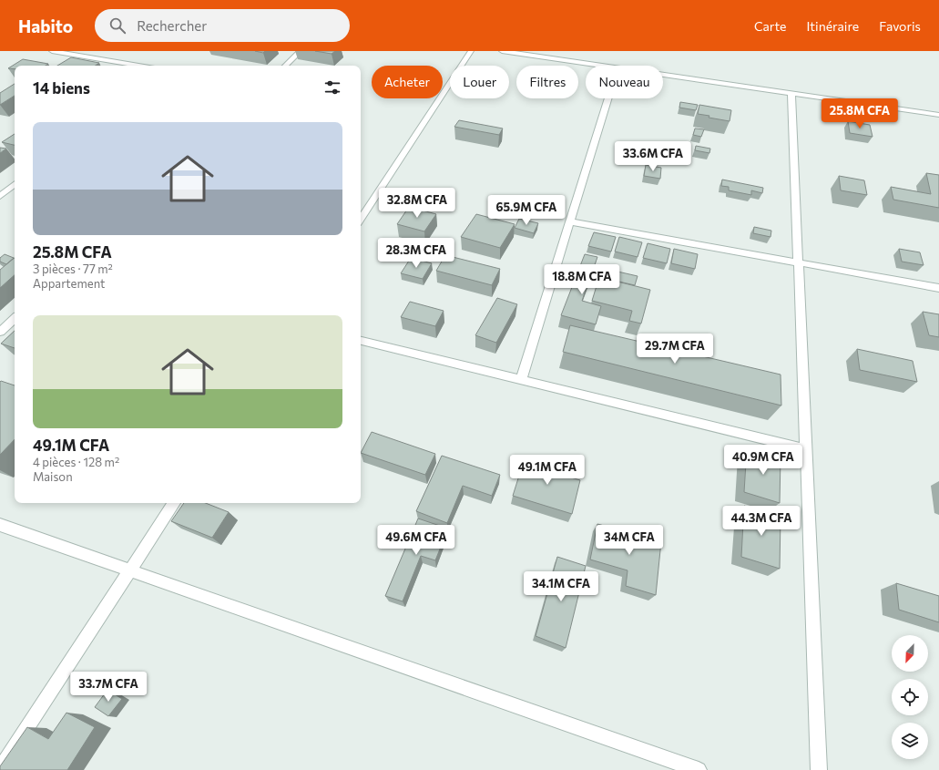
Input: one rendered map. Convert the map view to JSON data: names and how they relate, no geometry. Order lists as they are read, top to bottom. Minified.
{"north":"bottom left","page":{"header":"Habito","search":"Rechercher","nav":["Carte","Itinéraire","Favoris"],"chip":["Acheter","Louer","Filtres","Nouveau"],"heading":"14 biens","price":["25.8M CFA","33.6M CFA","32.8M CFA","65.9M CFA","28.3M CFA","18.8M CFA","29.7M CFA","40.9M CFA","49.1M CFA","44.3M CFA","49.6M CFA","34M CFA","34.1M CFA","33.7M CFA"],"list":[{"name":"25.8M CFA","note":"3 pièces · 77 m² · Appartement"},{"name":"49.1M CFA","note":"4 pièces · 128 m² · Maison"}]}}
